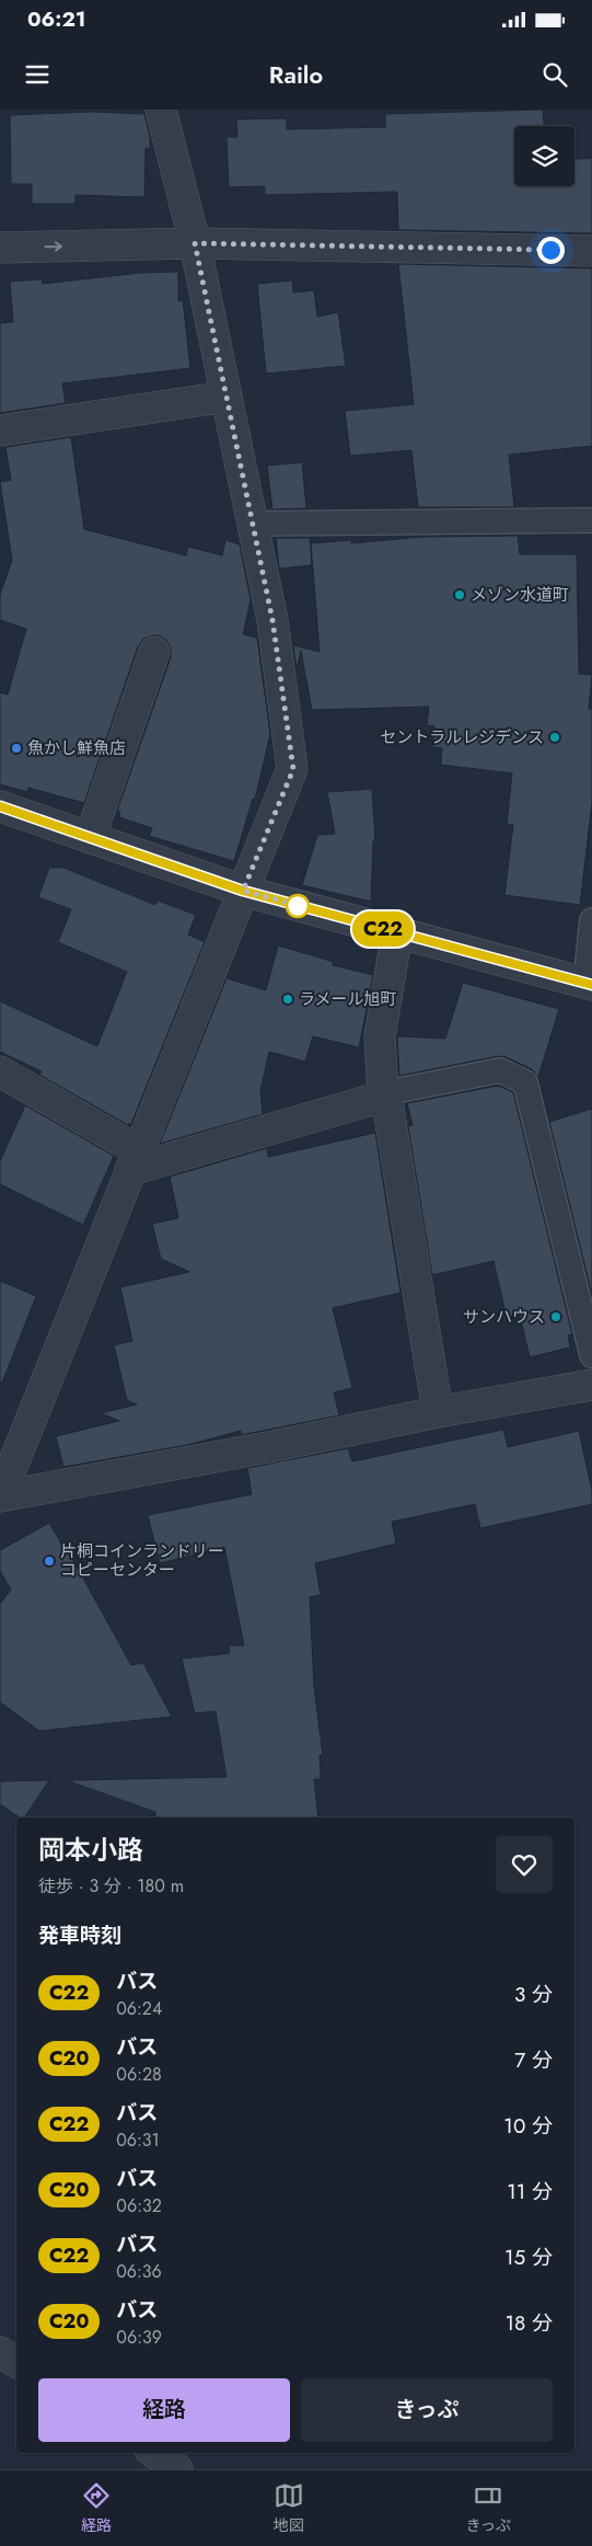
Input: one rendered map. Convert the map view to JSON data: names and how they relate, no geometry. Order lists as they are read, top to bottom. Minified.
{"places":["メゾン水道町","セントラルレジデンス","魚かし鮮魚店","ラメール旭町","サンハウス","片桐コインランドリー コピーセンター"],"lines":["bus line C22"],"page":{"status":"06:21","header":"Railo","on_map":"C22","heading":[["岡本小路","徒歩 · 3 分 · 180 m"],"発車時刻"],"list":[{"mark":"C22","name":"バス","note":"06:24","value":"3 分"},{"mark":"C20","name":"バス","note":"06:28","value":"7 分"},{"mark":"C22","name":"バス","note":"06:31","value":"10 分"},{"mark":"C20","name":"バス","note":"06:32","value":"11 分"},{"mark":"C22","name":"バス","note":"06:36","value":"15 分"},{"mark":"C20","name":"バス","note":"06:39","value":"18 分"}],"buttons":["経路","きっぷ"],"tabs":["経路","地図","きっぷ"]}}
